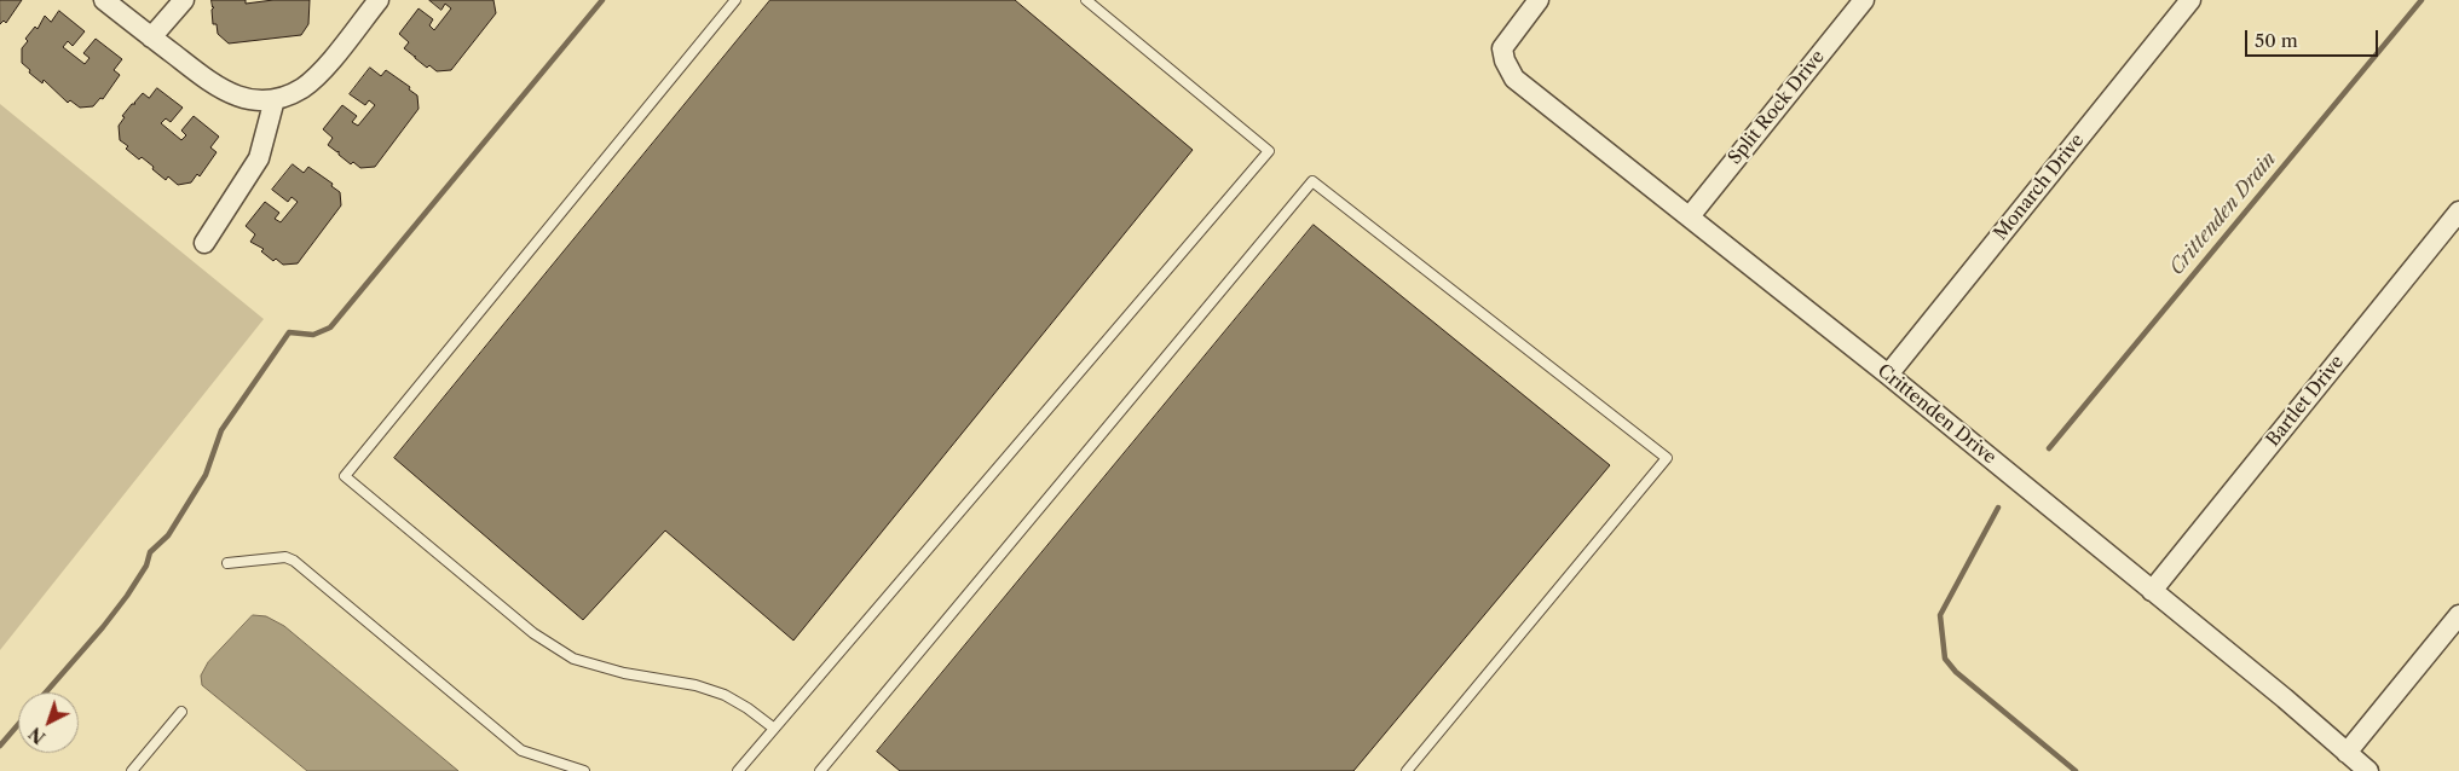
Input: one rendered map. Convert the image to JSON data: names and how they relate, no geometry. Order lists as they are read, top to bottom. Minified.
{"streets":{"street":["Split Rock Drive","Monarch Drive","Bartlet Drive","Crittenden Drive"]},"crossings":[["Split Rock Drive","Crittenden Drive"],["Monarch Drive","Crittenden Drive"],["Bartlet Drive","Crittenden Drive"]],"water":["Crittenden Drain"],"scale_bar":"50 m","north":"bottom left"}
